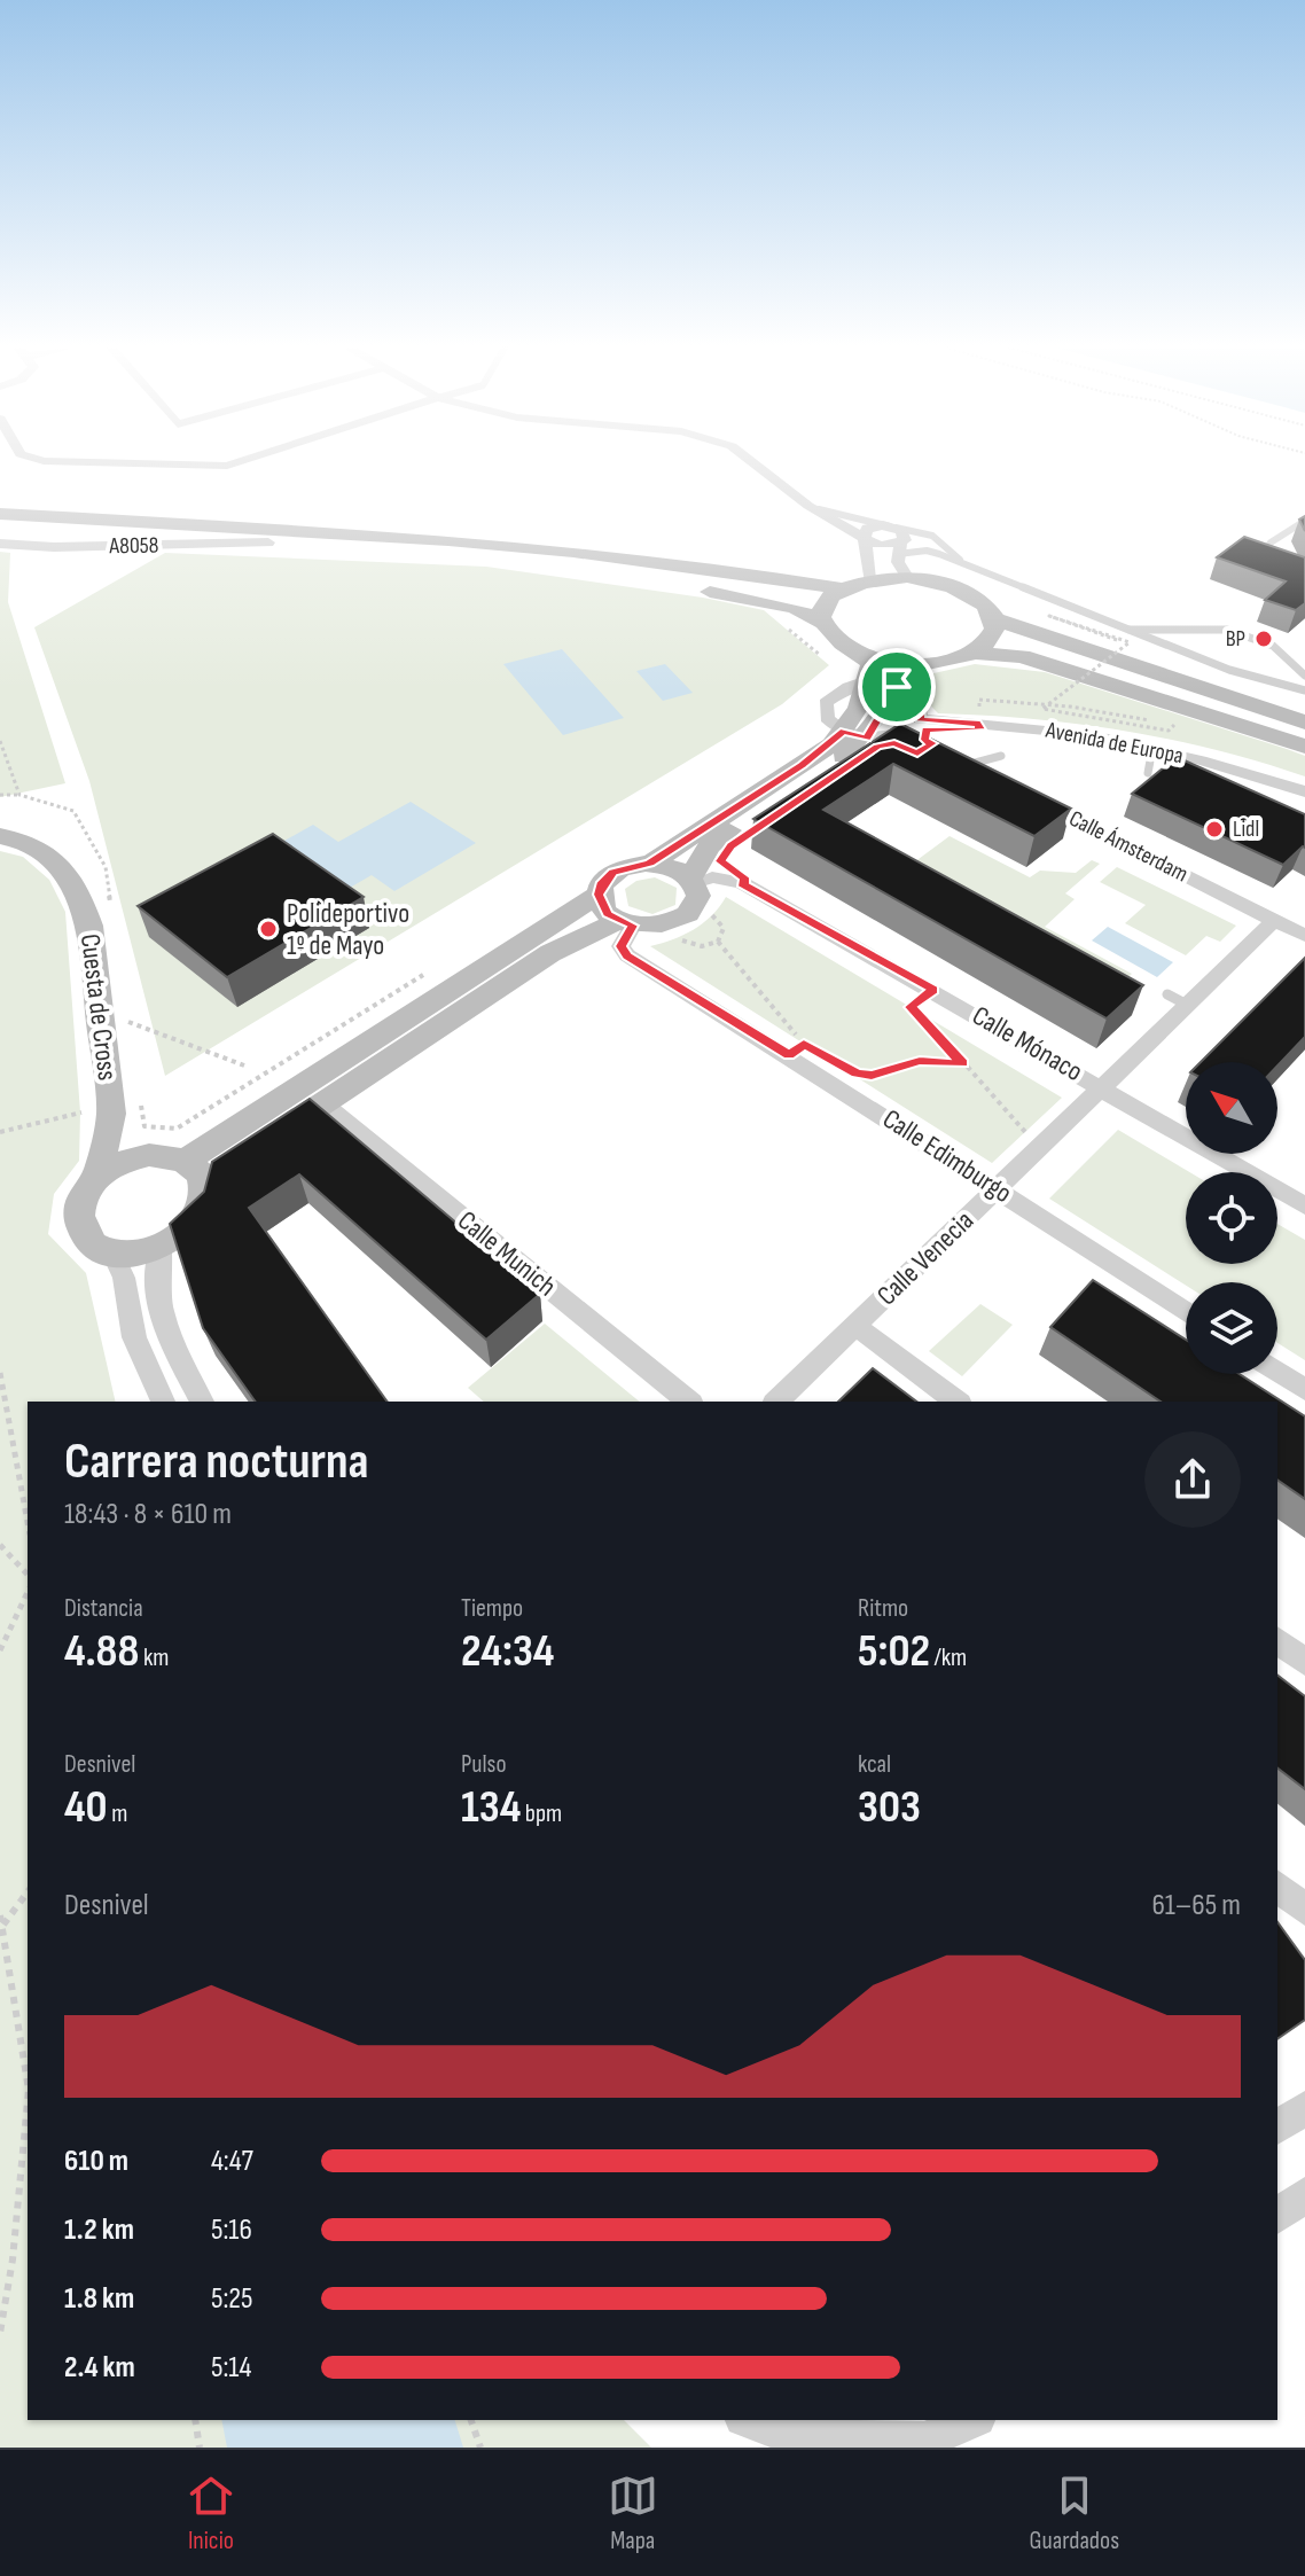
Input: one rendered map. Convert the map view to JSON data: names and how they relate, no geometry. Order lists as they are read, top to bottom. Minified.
{"streets":{"main road":["Cuesta de Cross"],"street":["A8058","Avenida de Europa","Calle Ámsterdam","Calle Mónaco","Calle Edimburgo","Calle Munich","Calle Venecia"]},"crossings":[["Calle Ámsterdam","Calle Venecia"],["Calle Mónaco","Calle Edimburgo"],["Calle Mónaco","Calle Venecia"],["Calle Edimburgo","Calle Venecia"]],"places":["BP","Lidl","Polideportivo 1º de Mayo"],"north":"top left","page":{"heading":["Carrera nocturna","18:43 · 8 × 610 m"],"stats":[["Distancia","4.88 km"],["Tiempo","24:34"],["Ritmo","5:02 /km"],["Desnivel","40 m"],["Pulso","134 bpm"],["kcal","303"]],"chart":["Desnivel","61–65 m"],"list":[{"name":"610 m","note":"4:47"},{"name":"1.2 km","note":"5:16"},{"name":"1.8 km","note":"5:25"},{"name":"2.4 km","note":"5:14"}],"tabs":["Inicio","Mapa","Guardados"]}}
